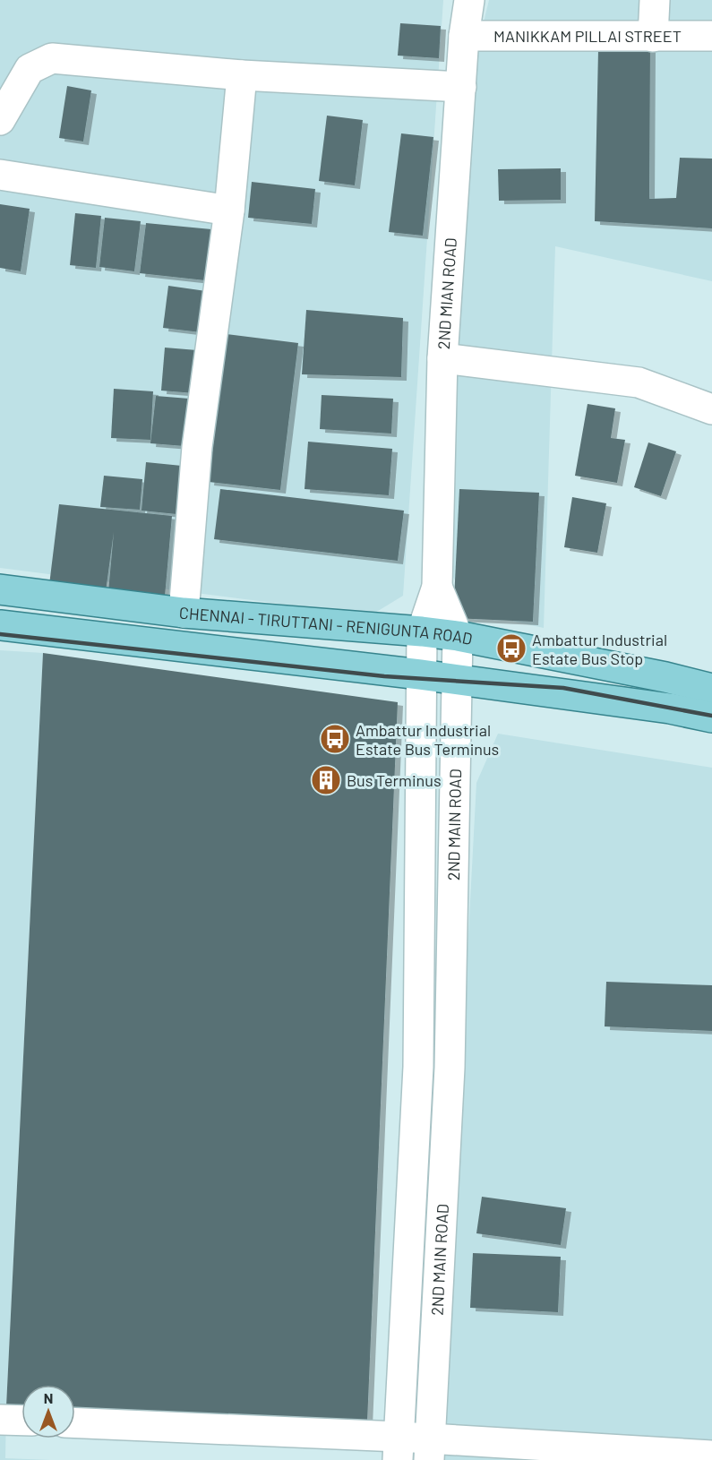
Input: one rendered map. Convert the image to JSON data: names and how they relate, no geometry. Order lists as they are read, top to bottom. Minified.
{"streets":{"main road":["CHENNAI - TIRUTTANI - RENIGUNTA ROAD"],"street":["MANIKKAM PILLAI STREET","2ND MIAN ROAD","2ND MAIN ROAD"]},"crossings":[["MANIKKAM PILLAI STREET","2ND MIAN ROAD"],["2ND MIAN ROAD","2ND MAIN ROAD"],["CHENNAI - TIRUTTANI - RENIGUNTA ROAD","2ND MAIN ROAD"]],"places":{"bus stop":["Ambattur Industrial Estate Bus Stop","Ambattur Industrial Estate Bus Terminus"],"building":["Bus Terminus"]},"north":"top"}
